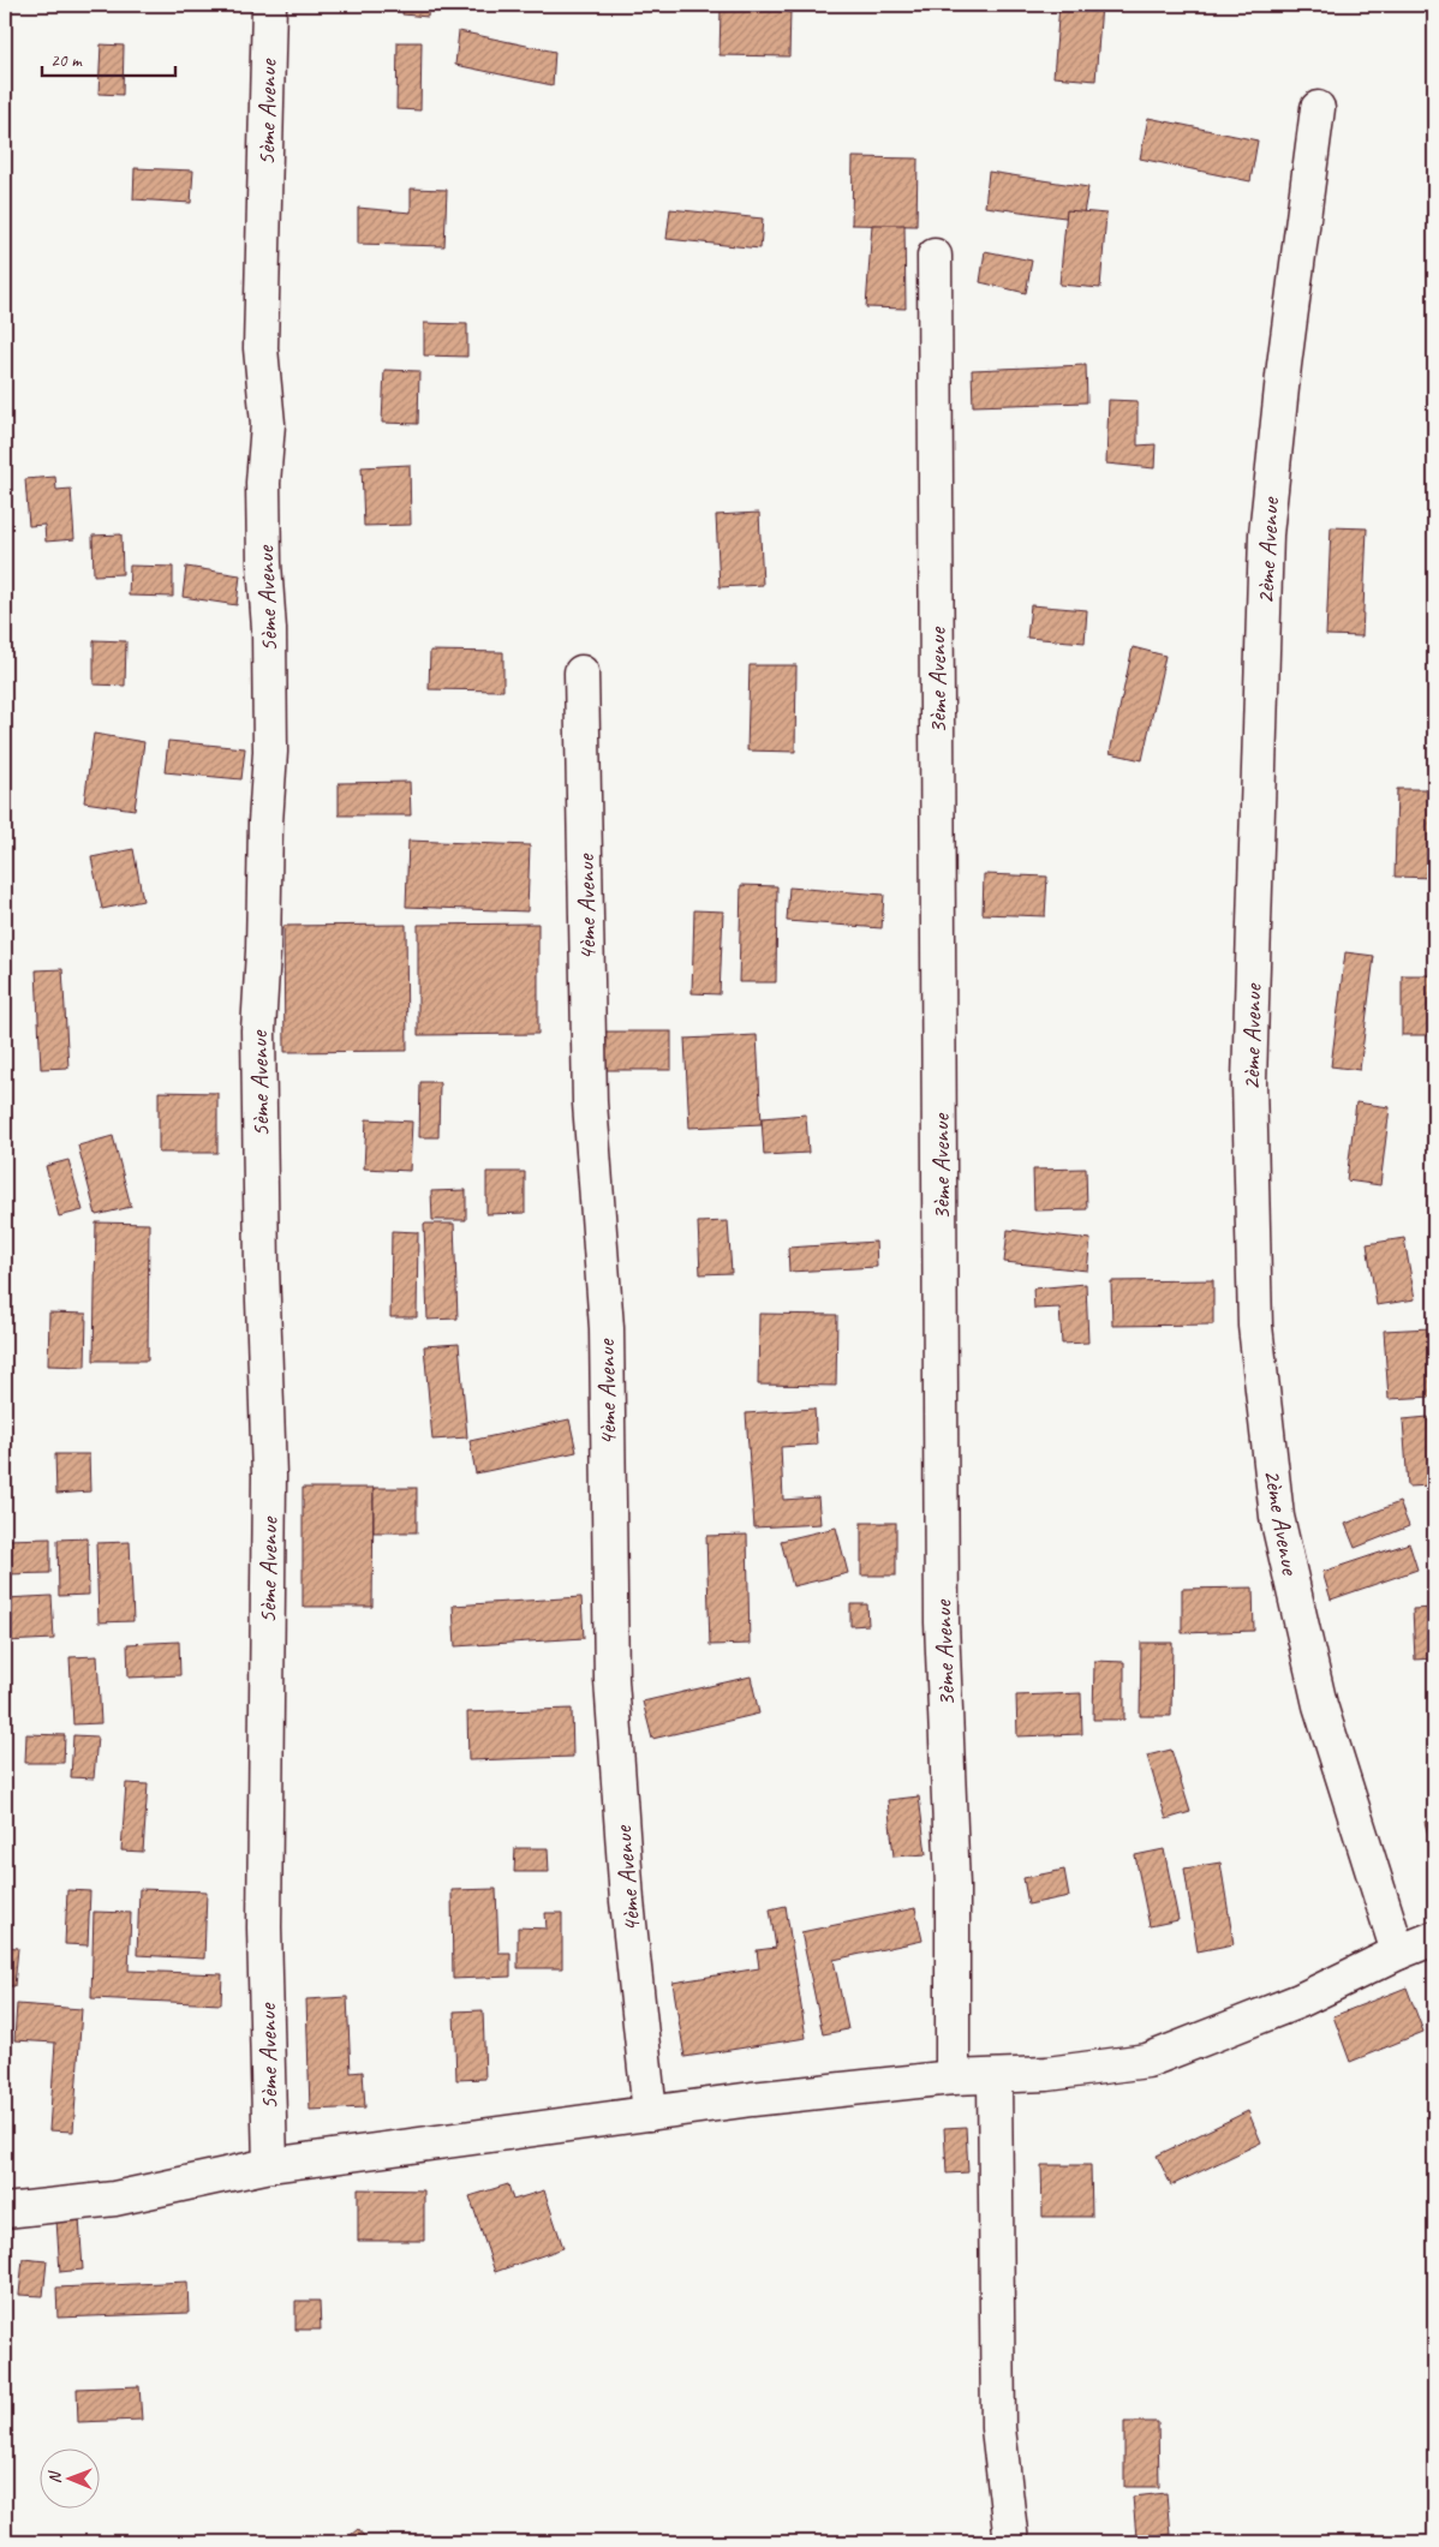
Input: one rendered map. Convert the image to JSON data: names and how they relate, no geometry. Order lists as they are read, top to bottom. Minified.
{"streets":{"street":["5ème Avenue","2ème Avenue","3ème Avenue","4ème Avenue"]},"scale_bar":"20 m","north":"left"}
